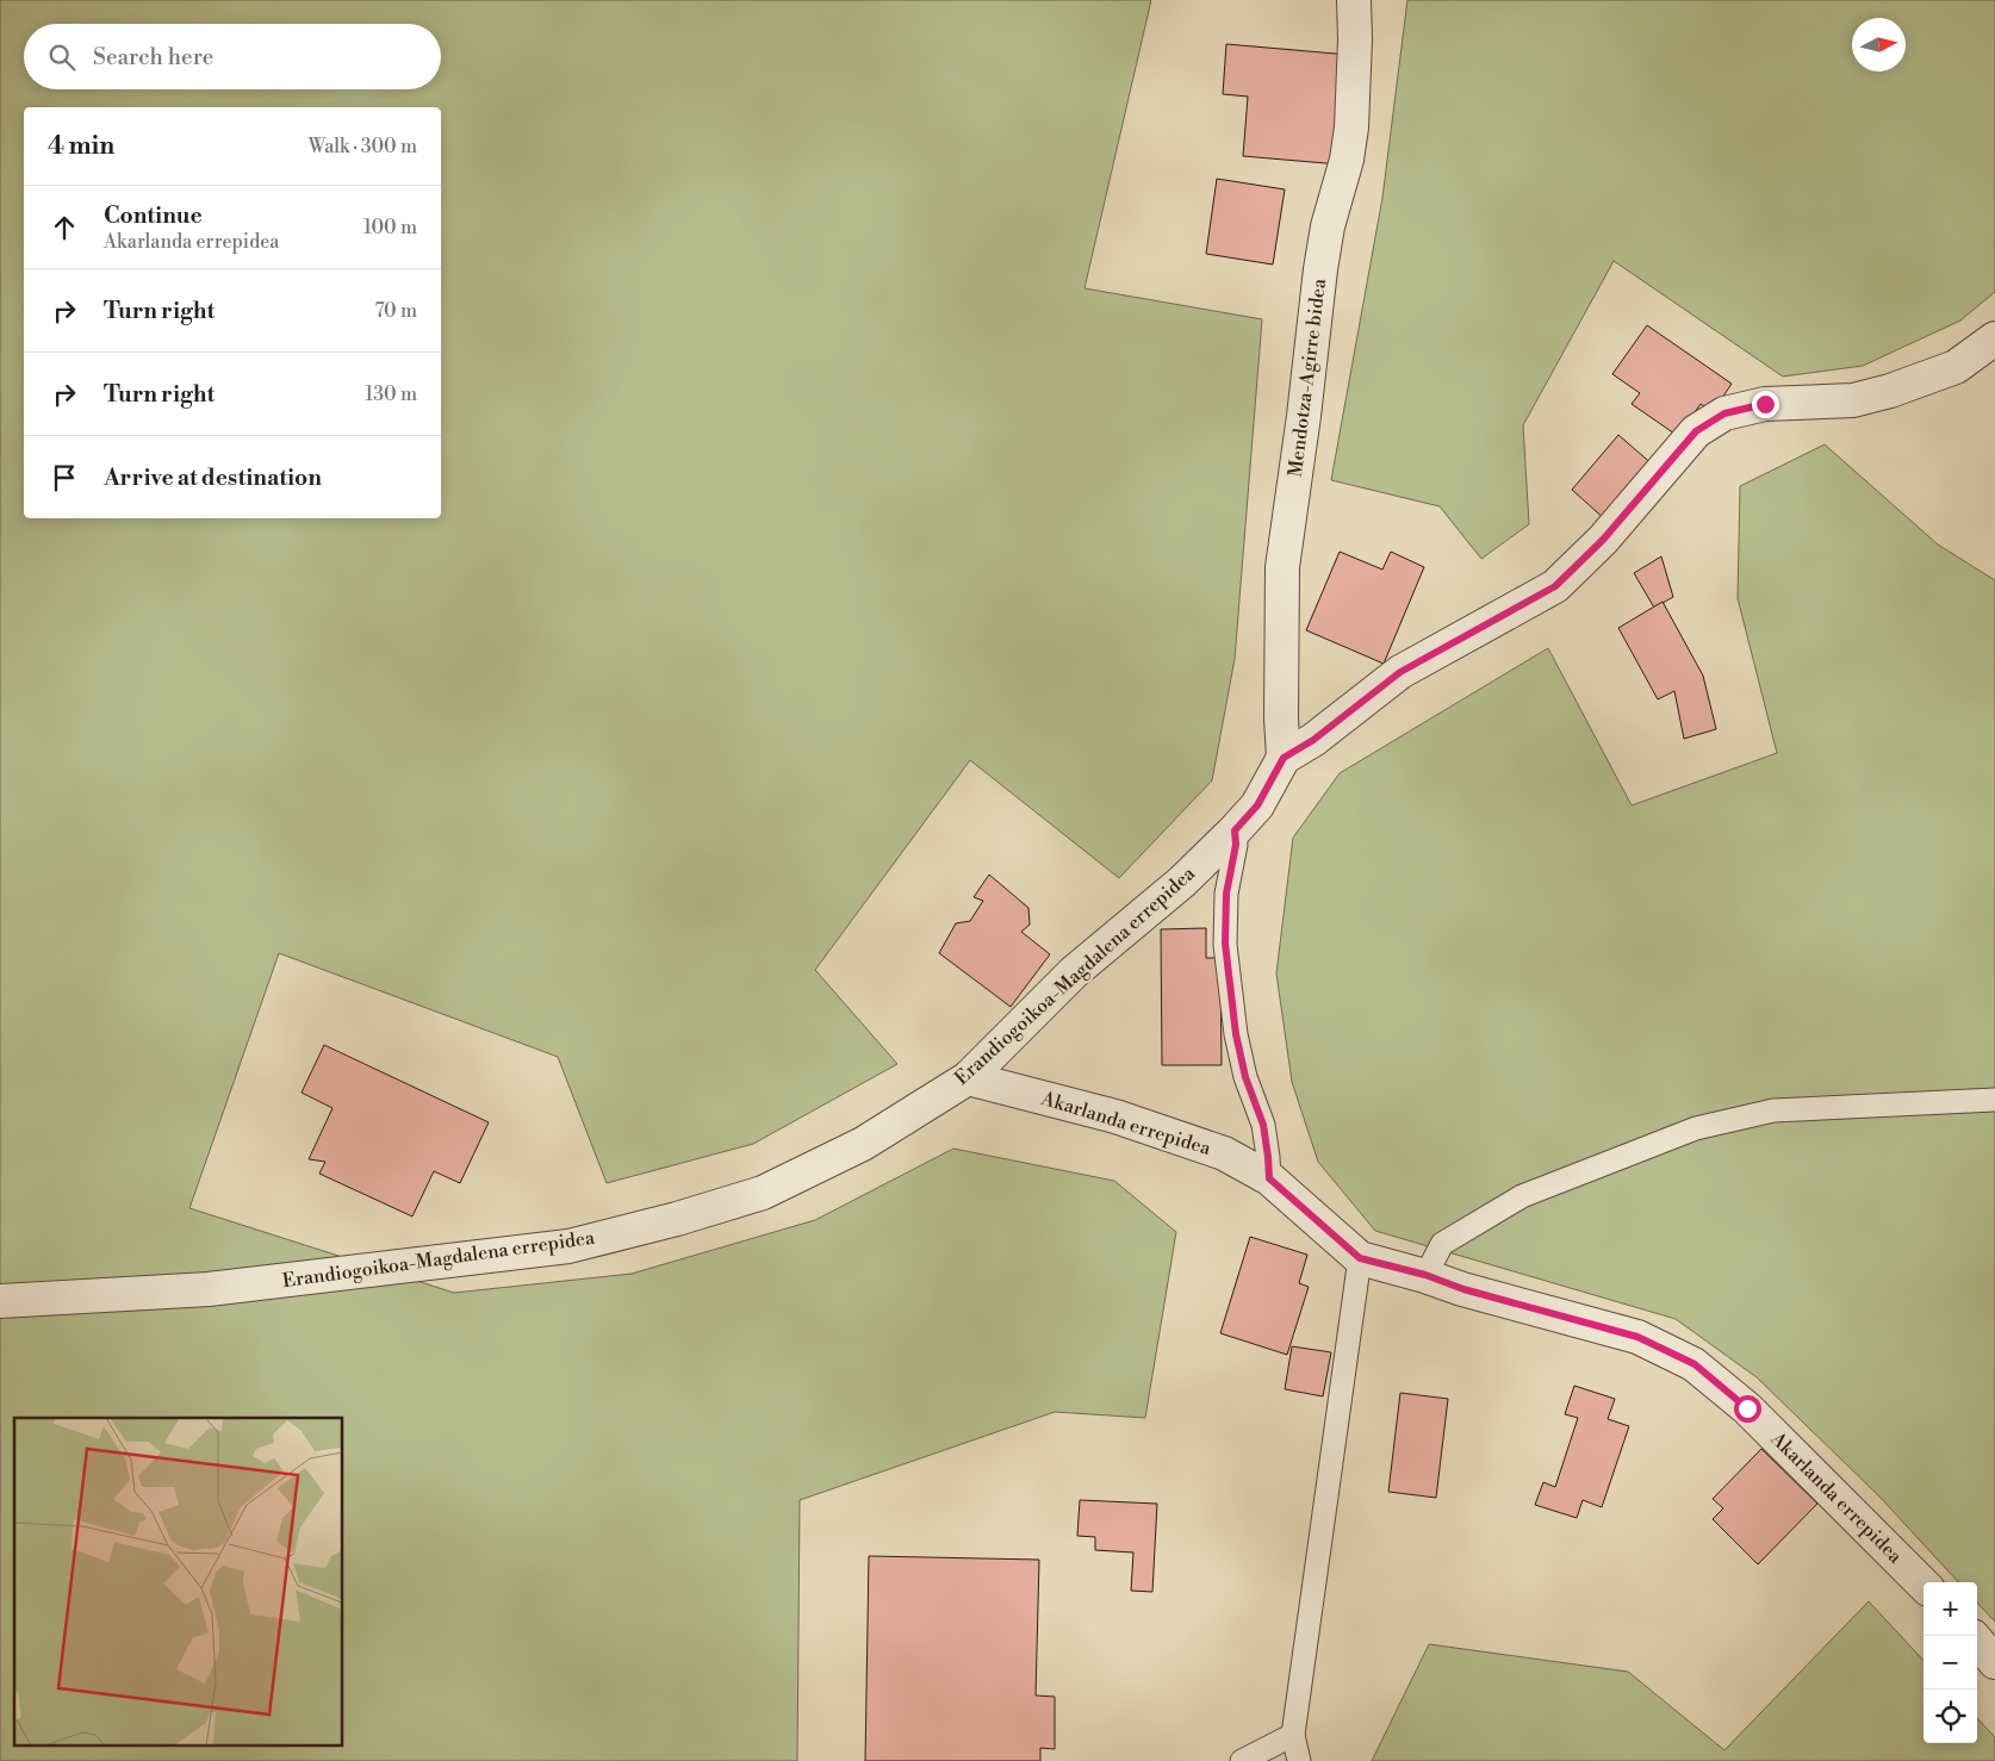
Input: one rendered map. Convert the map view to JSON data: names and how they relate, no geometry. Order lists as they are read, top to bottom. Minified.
{"streets":{"street":["Mendotza-Agirre bidea","Erandiogoikoa-Magdalena errepidea","Akarlanda errepidea"]},"crossings":[["Mendotza-Agirre bidea","Erandiogoikoa-Magdalena errepidea"],["Erandiogoikoa-Magdalena errepidea","Akarlanda errepidea"]],"north":"right","page":{"search":"Search here","heading":["4 min","Walk · 300 m"],"list":[["Continue","Akarlanda errepidea","100 m"],["Turn right","70 m"],["Turn right","130 m"],"Arrive at destination"],"map_buttons":["+","−"]}}
